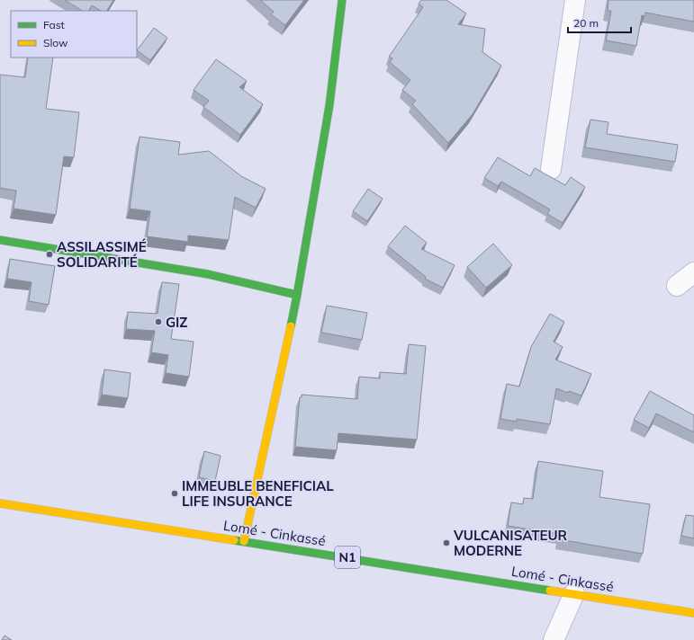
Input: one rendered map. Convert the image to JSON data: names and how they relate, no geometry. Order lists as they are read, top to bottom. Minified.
{"streets":{"main road":["Lomé - Cinkassé","N1"]},"places":["ASSILASSIMÉ SOLIDARITÉ","GIZ","IMMEUBLE BENEFICIAL LIFE INSURANCE","VULCANISATEUR MODERNE"],"legend":["Fast","Slow"],"scale_bar":"20 m"}
